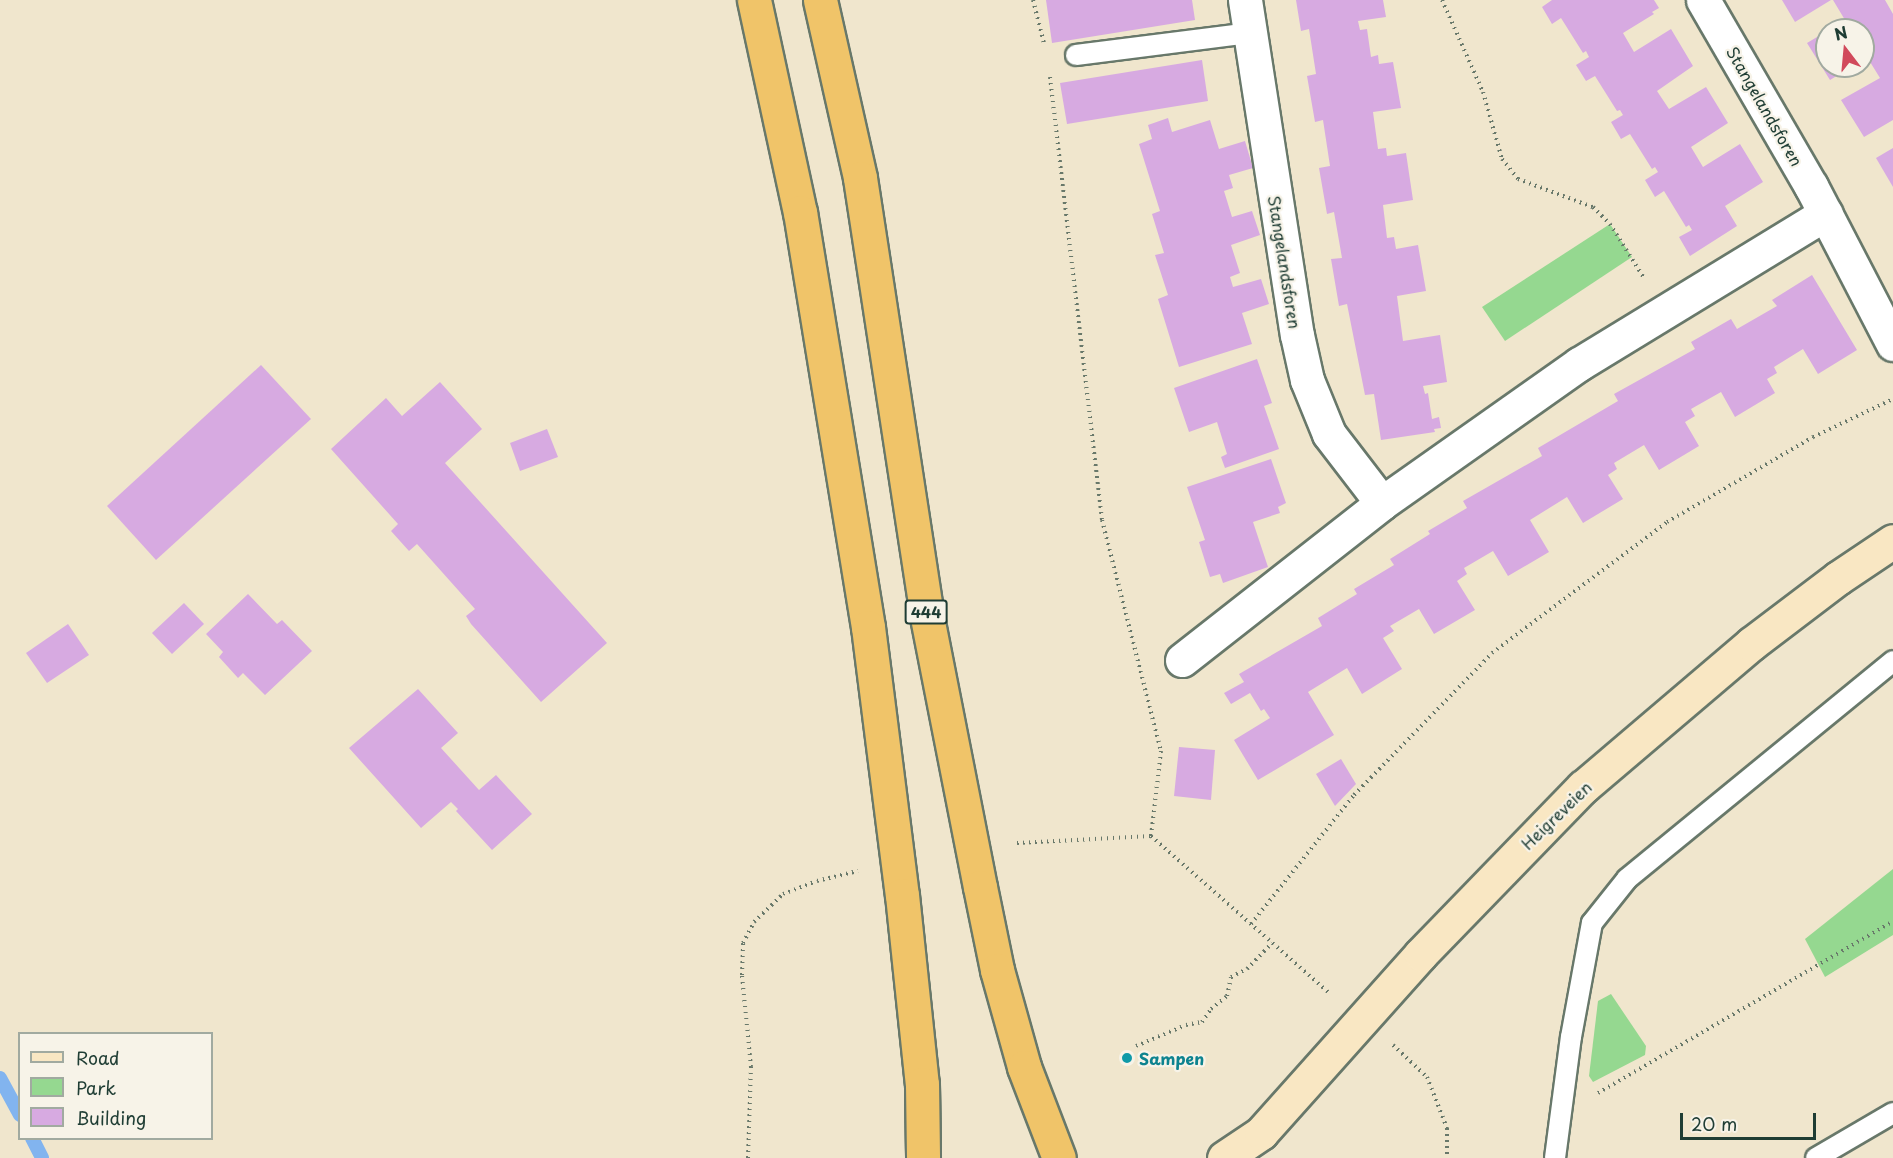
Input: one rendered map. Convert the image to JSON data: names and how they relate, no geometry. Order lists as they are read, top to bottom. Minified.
{"streets":{"highway":["444"],"main road":["Heigreveien"],"street":["Stangelandsforen"]},"places":["Sampen"],"legend":["Road","Park","Building"],"scale_bar":"20 m","north":"top"}
